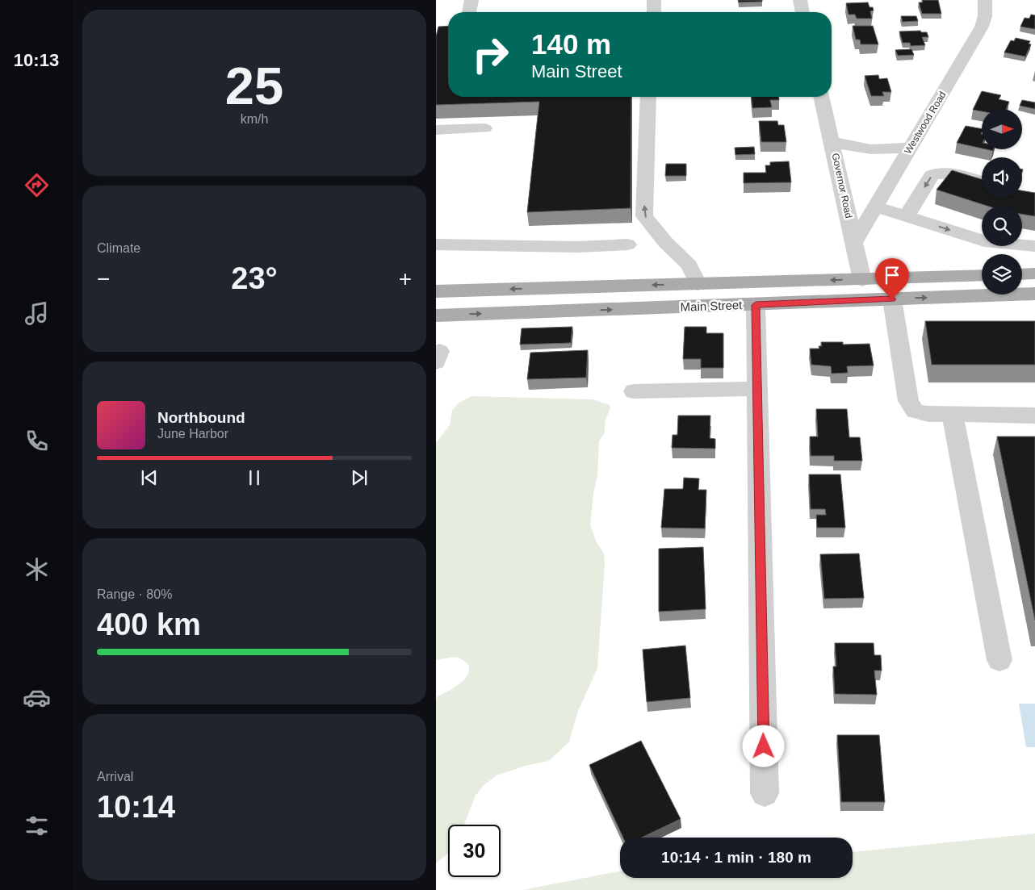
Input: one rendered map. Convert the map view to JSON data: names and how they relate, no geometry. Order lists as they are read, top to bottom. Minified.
{"streets":{"main road":["Main Street"],"street":["Westwood Road","Governor Road"]},"crossings":[["Westwood Road","Governor Road"],["Governor Road","Main Street"]],"north":"right","page":{"tabs":"10:13","tile":[["25","km/h"],"Climate",["Range · 80%","400 km"],["Arrival","10:14"]],"turn":["140 m","Main Street"],"heat":["−","23°","+"],"song":["Northbound","June Harbor"],"limit":"30","trip":"10:14 · 1 min · 180 m"}}
